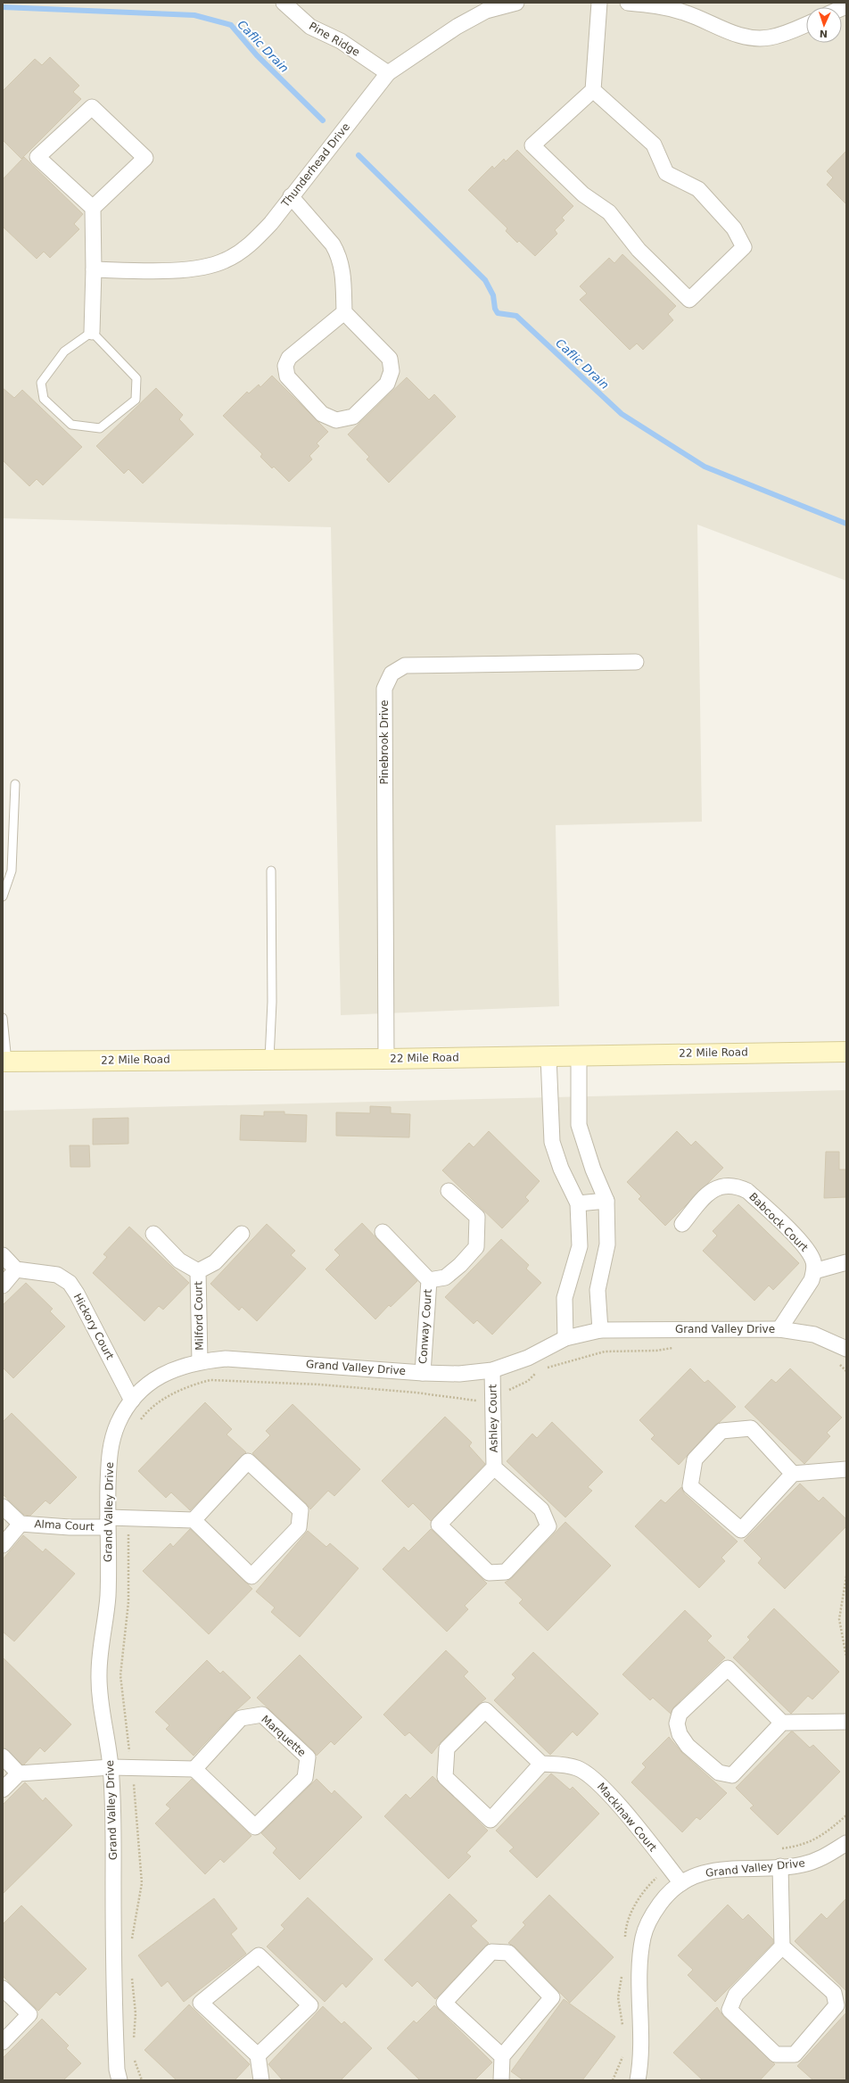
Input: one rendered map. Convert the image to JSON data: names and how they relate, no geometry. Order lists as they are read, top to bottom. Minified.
{"streets":{"street":["Pine Ridge","Thunderhead Drive","Pinebrook Drive","22 Mile Road","Babcock Court","Milford Court","Hickory Court","Conway Court","Grand Valley Drive","Ashley Court","Alma Court","Marquette","Mackinaw Court"]},"crossings":[["Pine Ridge","Thunderhead Drive"],["Pinebrook Drive","22 Mile Road"],["Milford Court","Grand Valley Drive"],["Hickory Court","Grand Valley Drive"],["Conway Court","Grand Valley Drive"],["Grand Valley Drive","Ashley Court"],["Grand Valley Drive","Alma Court"],["Grand Valley Drive","Mackinaw Court"]],"water":["Caflic Drain"],"north":"bottom"}
